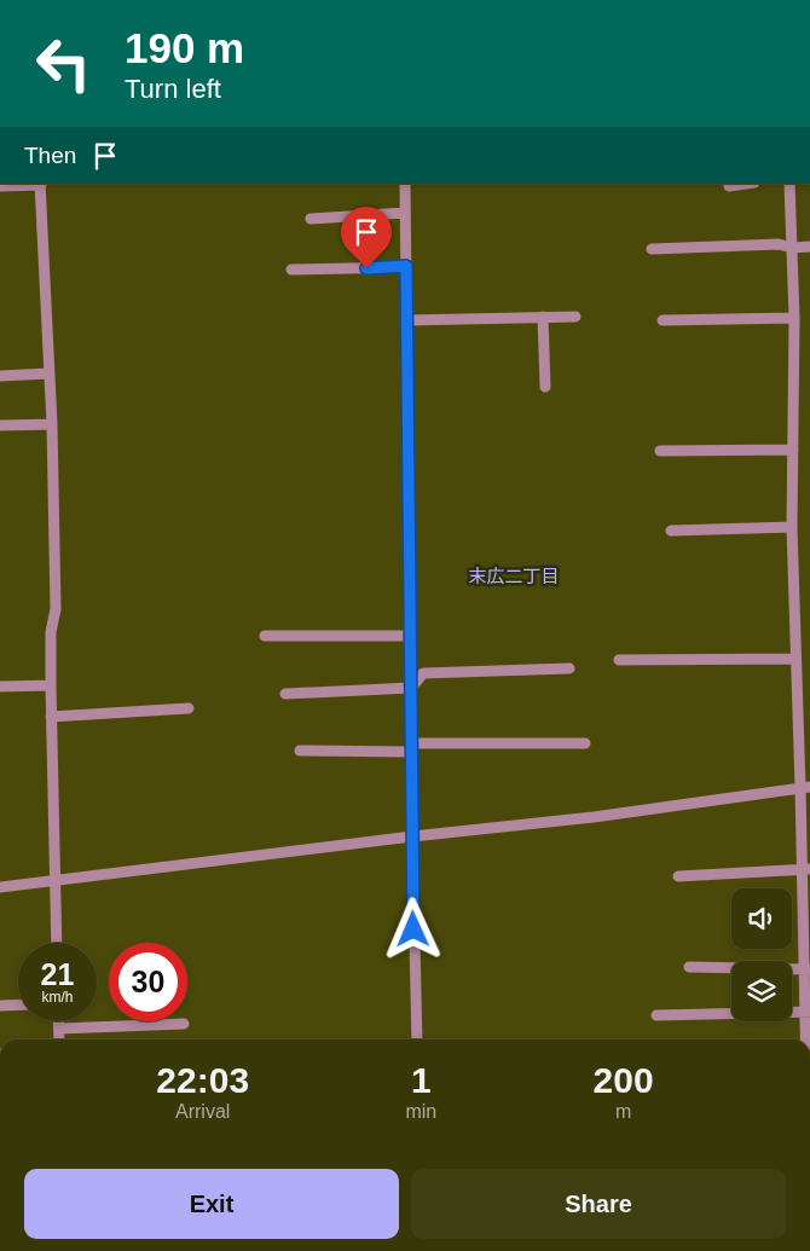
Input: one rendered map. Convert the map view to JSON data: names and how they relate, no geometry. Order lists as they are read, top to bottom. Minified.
{"districts":["末広二丁目"],"page":{"turn":["190 m","Turn left"],"then":"Then","speed":"21 km/h","limit":"30","eta":["22:03","Arrival","1","min","200","m"],"buttons":["Exit","Share"]}}
